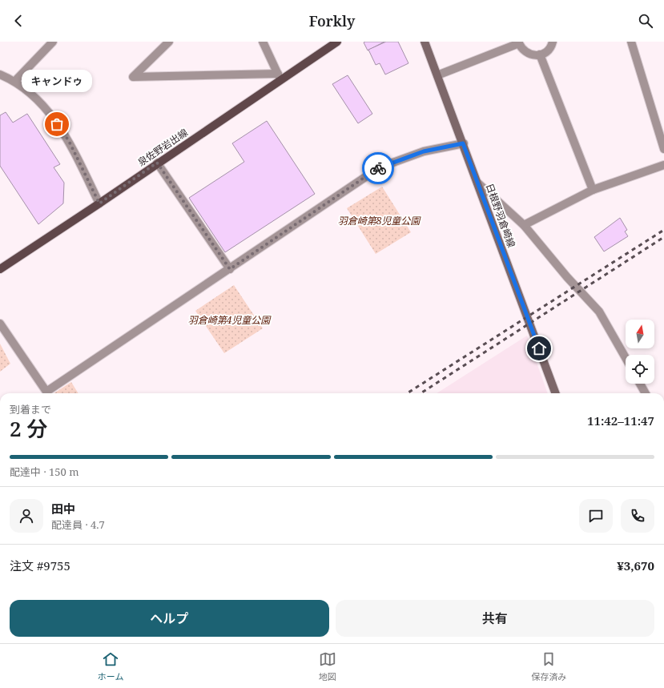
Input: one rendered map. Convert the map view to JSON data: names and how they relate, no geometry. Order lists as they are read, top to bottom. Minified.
{"streets":{"main road":["泉佐野岩出線","日根野羽倉崎線"]},"parks":["羽倉崎第8児童公園","羽倉崎第4児童公園"],"places":["キャンドゥ"],"north":"top","page":{"header":"Forkly","bubble":"キャンドゥ","heading":["2 分","到着まで","11:42–11:47"],"panel":["田中","配達員 · 4.7","注文 #9755","¥3,670"],"bar":"配達中 · 150 m","buttons":["ヘルプ","共有"],"tabs":["ホーム","地図","保存済み"]}}
